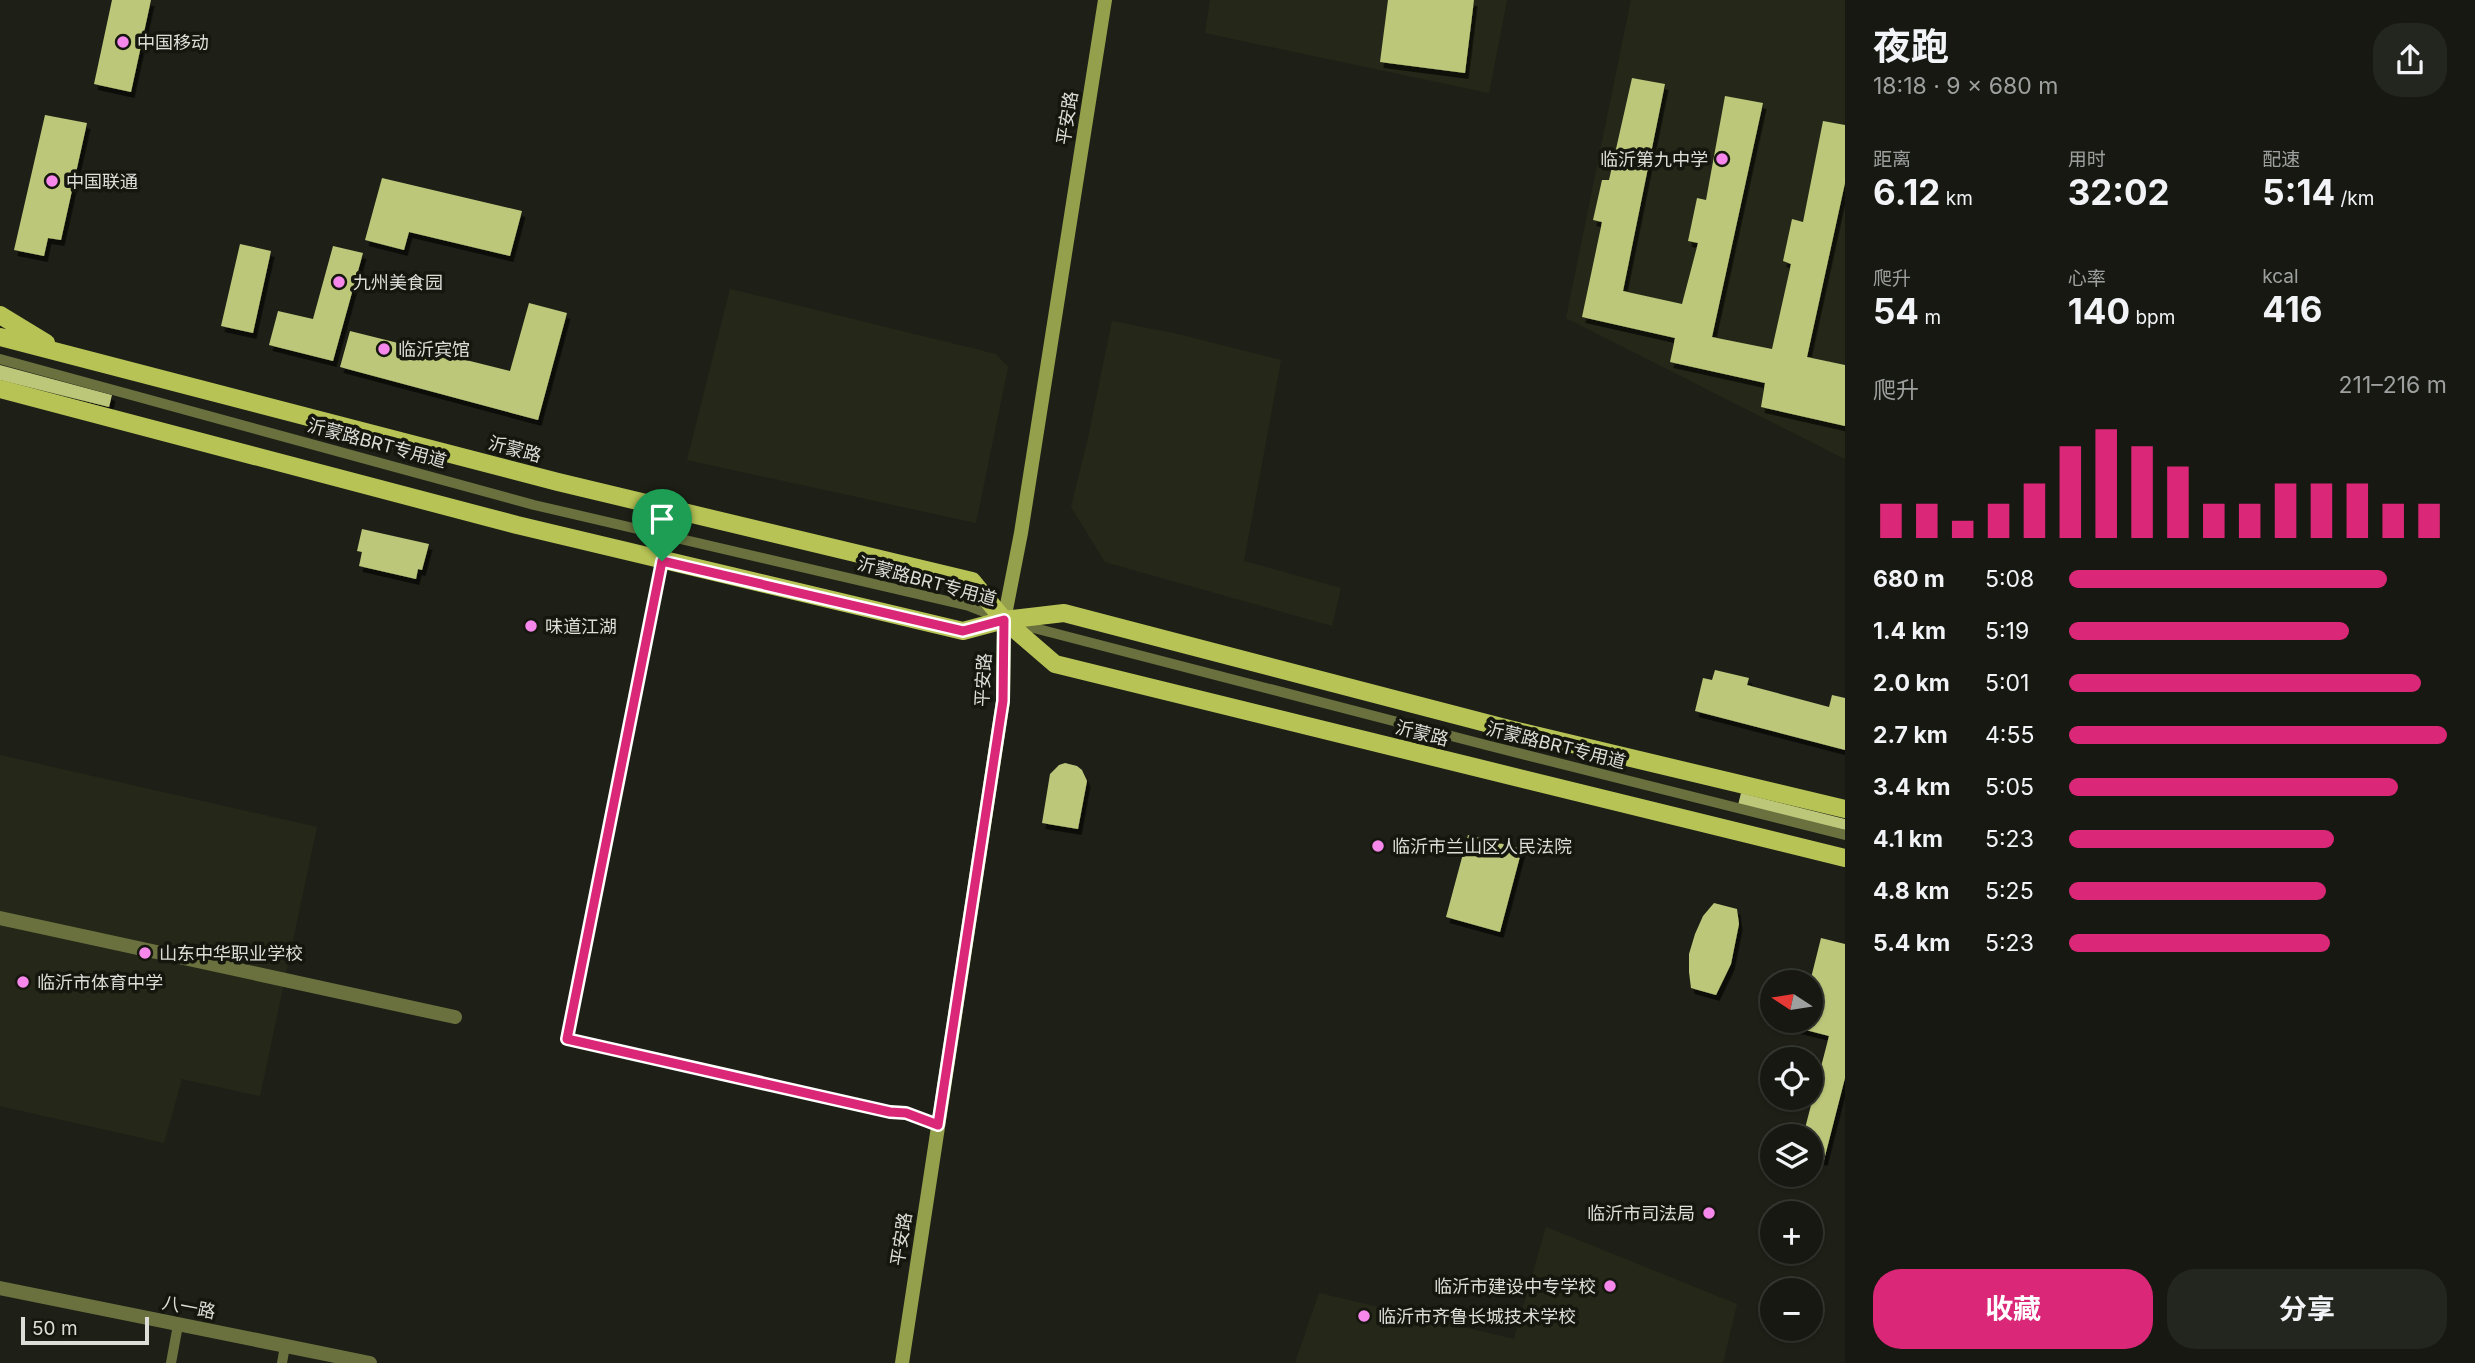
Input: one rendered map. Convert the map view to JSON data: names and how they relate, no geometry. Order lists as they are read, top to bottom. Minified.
{"streets":{"main road":["平安路","沂蒙路"],"street":["八一路"],"lane":["沂蒙路BRT专用道"]},"crossings":[["平安路","沂蒙路BRT专用道"],["平安路","沂蒙路"],["沂蒙路BRT专用道","沂蒙路"]],"places":["中国移动","临沂第九中学","中国联通","九州美食园","临沂宾馆","味道江湖","临沂市兰山区人民法院","山东中华职业学校","临沂市体育中学","临沂市司法局","临沂市建设中专学校","临沂市齐鲁长城技术学校"],"scale_bar":"50 m","north":"left","page":{"heading":["夜跑","18:18 · 9 × 680 m"],"stats":[["距离","6.12 km"],["用时","32:02"],["配速","5:14 /km"],["爬升","54 m"],["心率","140 bpm"],["kcal","416"]],"chart":["爬升","211–216 m"],"list":[{"name":"680 m","note":"5:08"},{"name":"1.4 km","note":"5:19"},{"name":"2.0 km","note":"5:01"},{"name":"2.7 km","note":"4:55"},{"name":"3.4 km","note":"5:05"},{"name":"4.1 km","note":"5:23"},{"name":"4.8 km","note":"5:25"},{"name":"5.4 km","note":"5:23"}],"map_buttons":["+","−"],"buttons":["收藏","分享"],"scale":"50 m"}}
